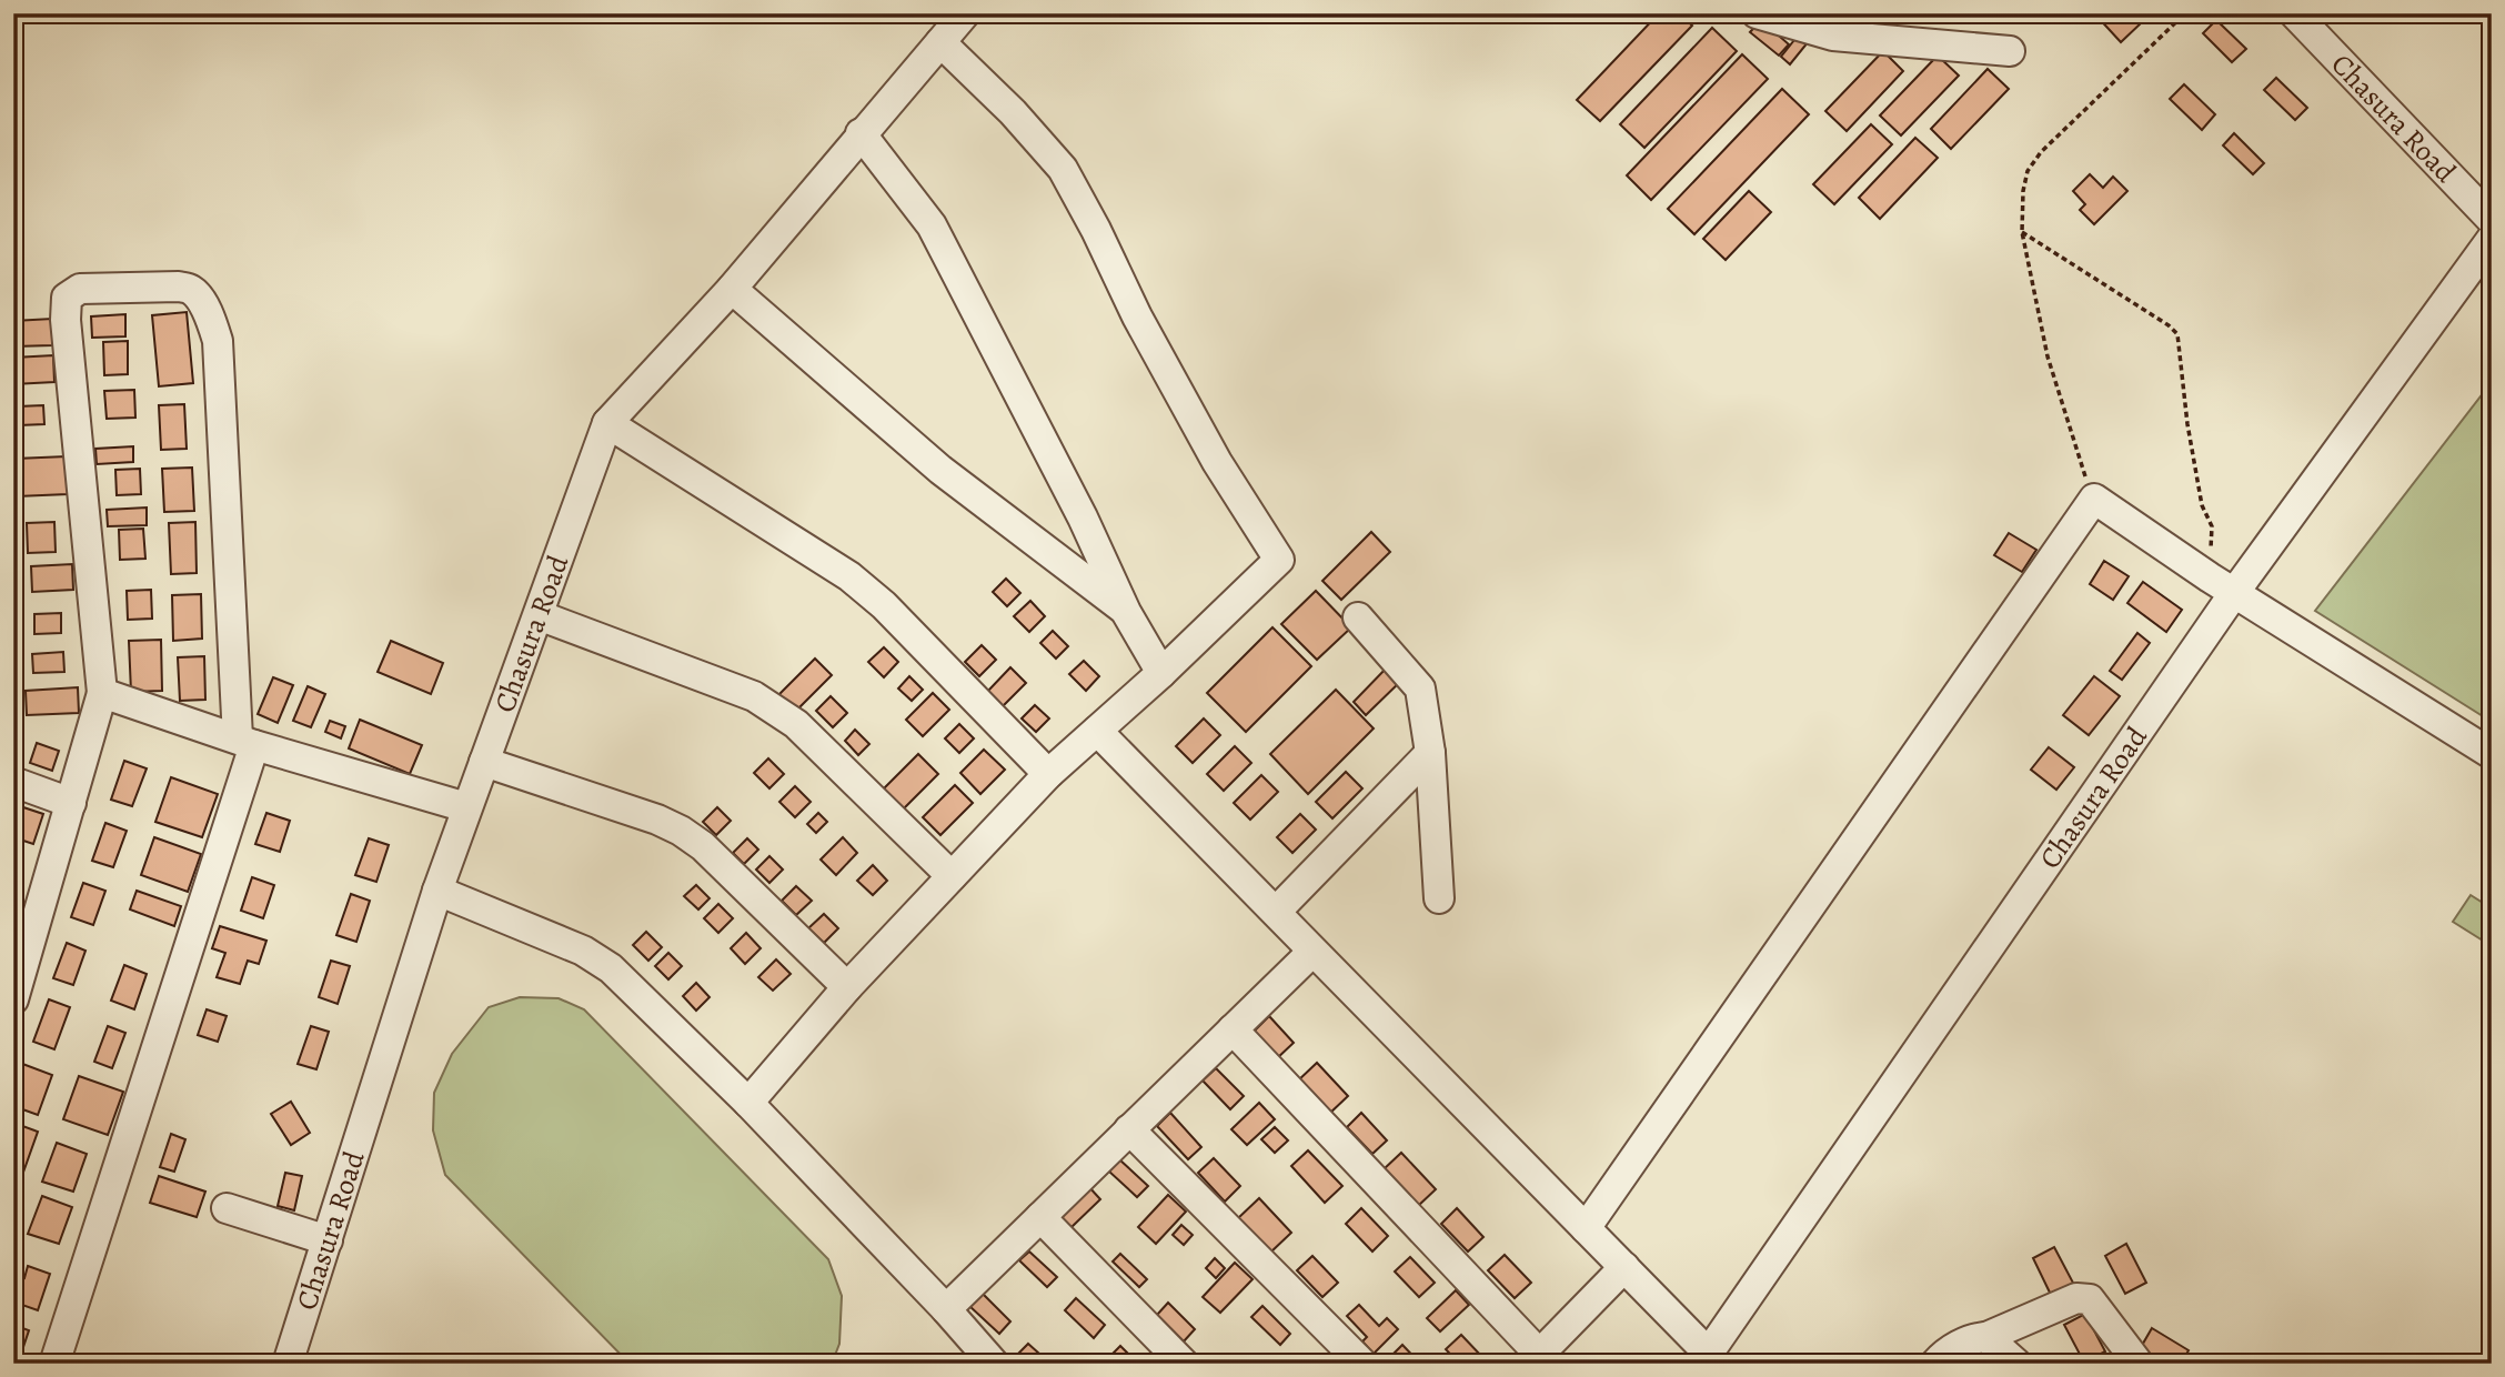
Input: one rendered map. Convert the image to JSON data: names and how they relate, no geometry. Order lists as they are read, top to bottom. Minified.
{"streets":{"street":["Chasura Road"]}}
